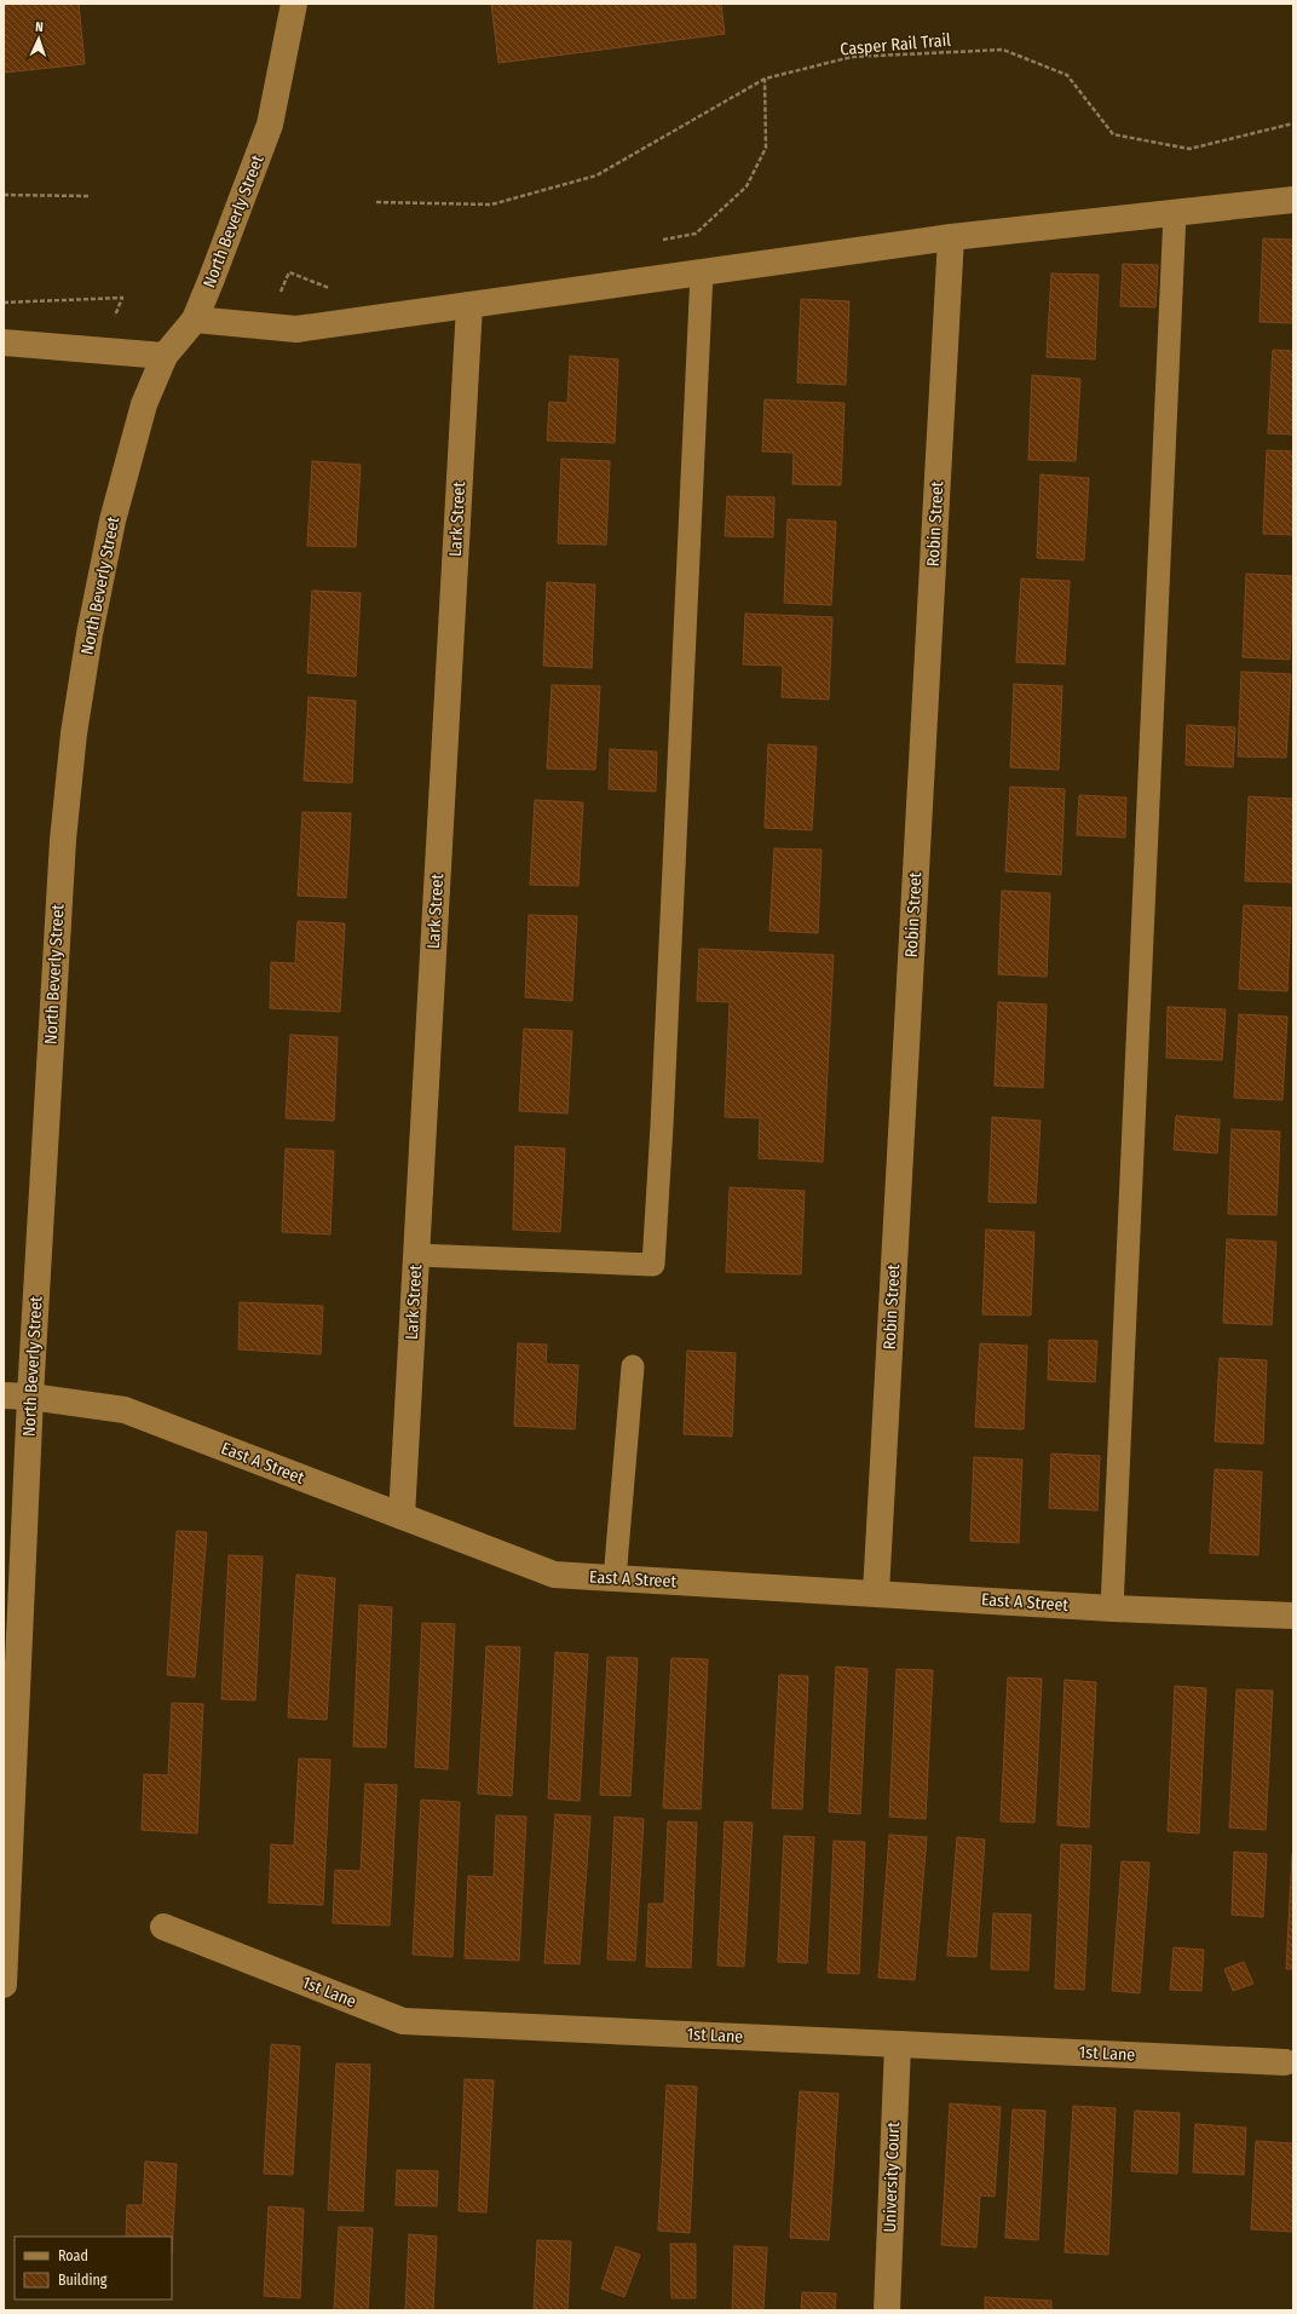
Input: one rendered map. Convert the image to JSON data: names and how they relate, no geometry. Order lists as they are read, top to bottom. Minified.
{"streets":{"street":["North Beverly Street","Lark Street","Robin Street","East A Street","1st Lane","University Court"],"path":["Casper Rail Trail"]},"crossings":[["North Beverly Street","East A Street"],["Lark Street","East A Street"],["Robin Street","East A Street"],["1st Lane","University Court"]],"legend":["Road","Building"],"north":"top"}
